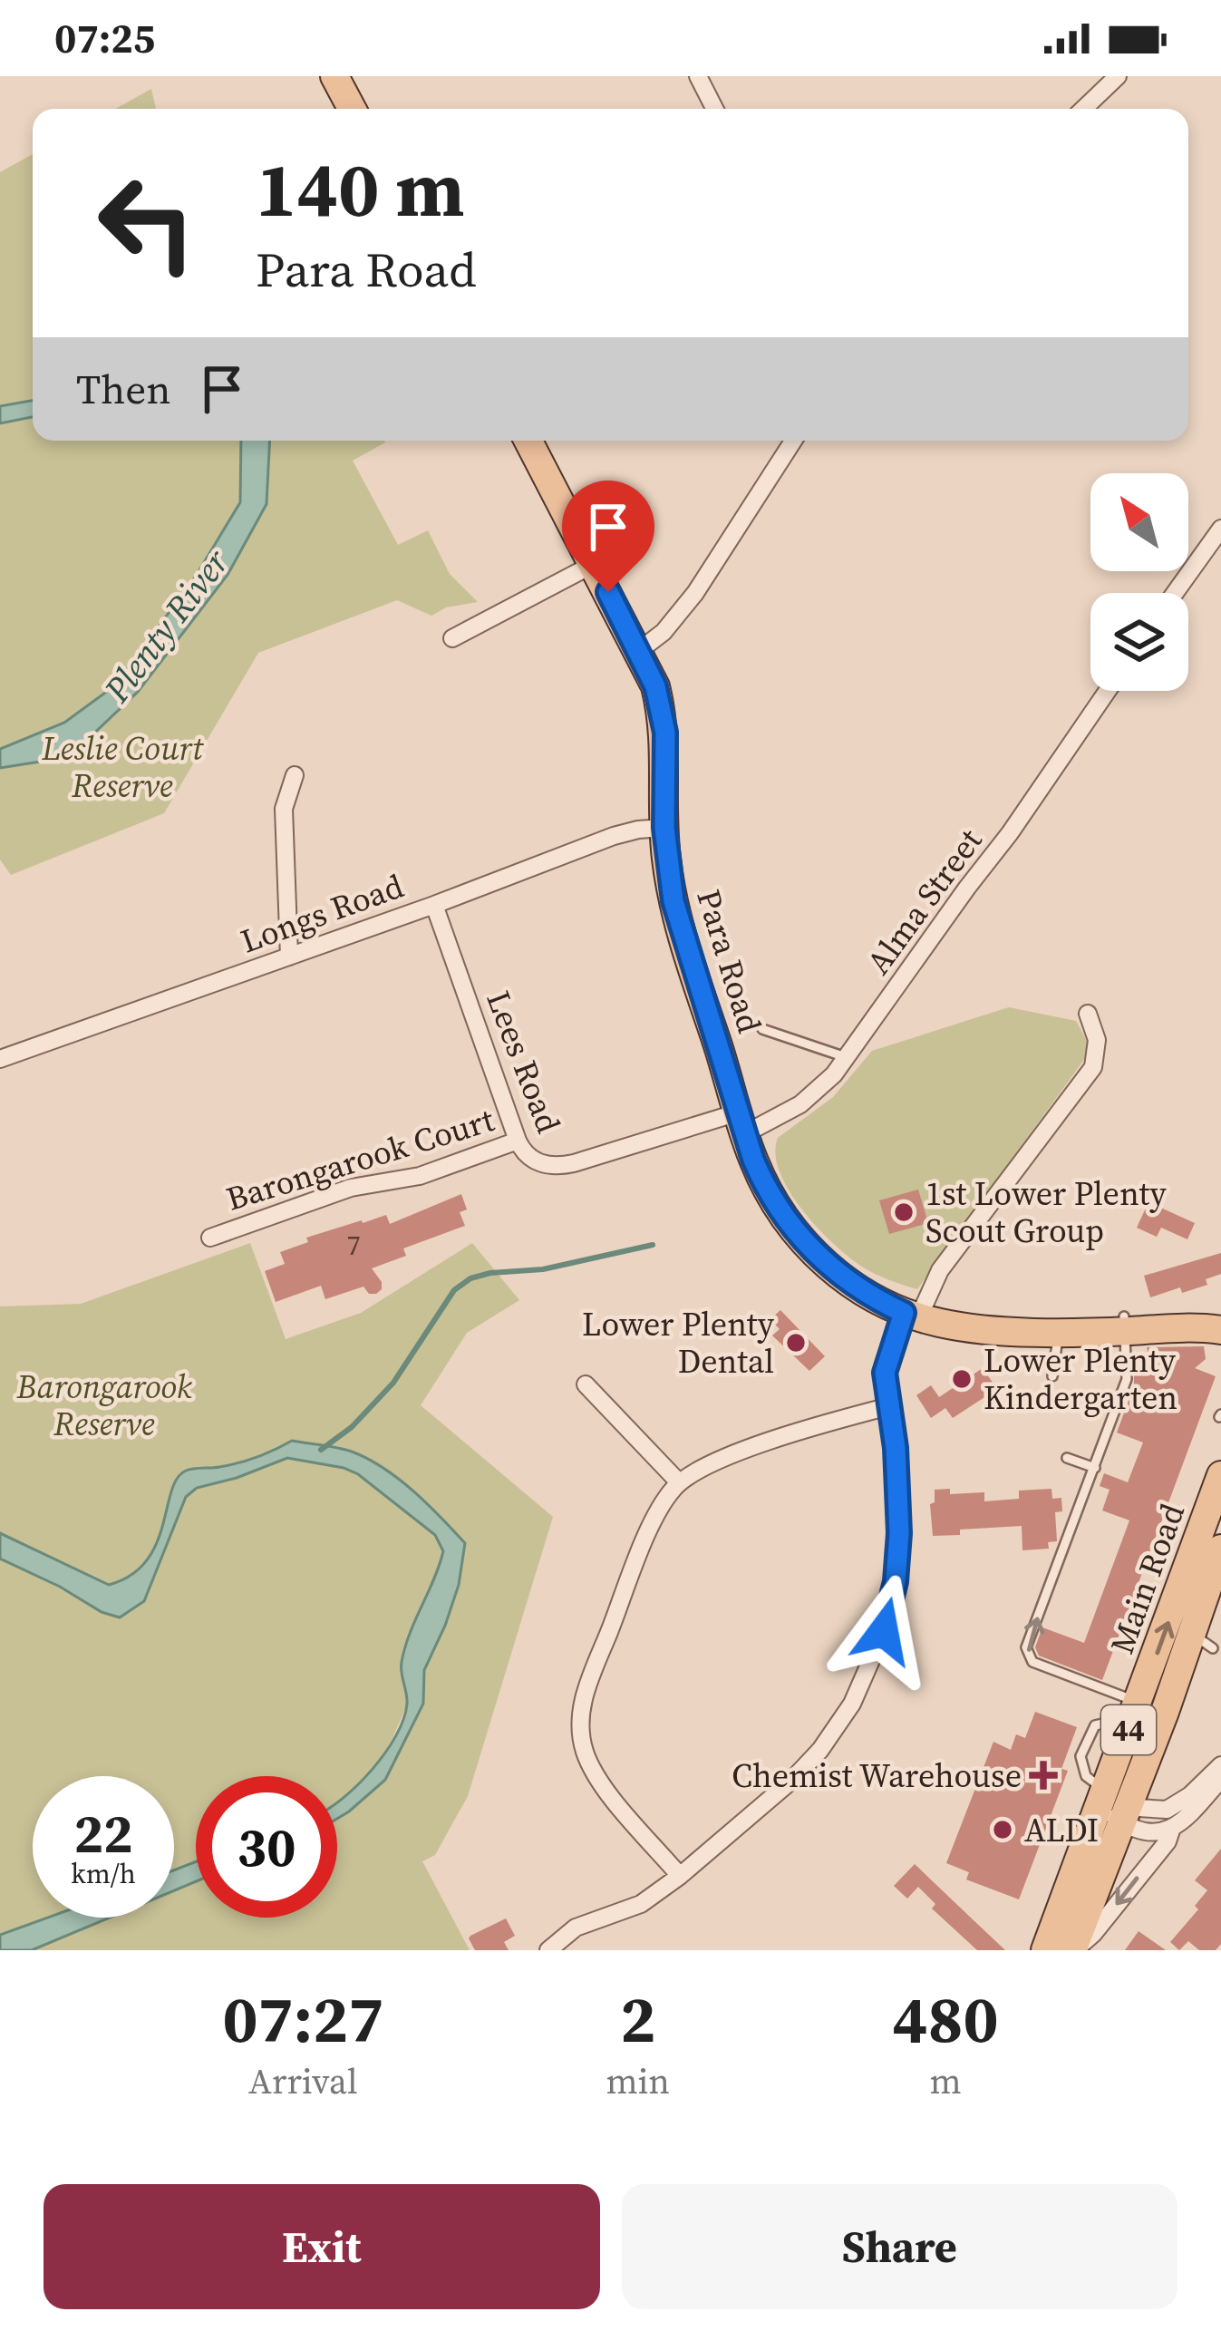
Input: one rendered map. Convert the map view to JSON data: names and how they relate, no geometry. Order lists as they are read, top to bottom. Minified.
{"streets":{"main road":["Para Road","Main Road","44"],"street":["Alma Street","Longs Road","Lees Road","Barongarook Court"]},"crossings":[["Alma Street","Para Road"],["Alma Street","Lees Road"],["Longs Road","Para Road"],["Longs Road","Lees Road"],["Para Road","Lees Road"],["Lees Road","Barongarook Court"]],"water":["Plenty River"],"parks":["Leslie Court Reserve","Barongarook Reserve"],"places":{"other":["1st Lower Plenty Scout Group","Lower Plenty Dental","Lower Plenty Kindergarten","ALDI"],"health":["Chemist Warehouse"]},"house_numbers":["7"],"north":"top left","page":{"status":"07:25","turn":["140 m","Para Road"],"then":"Then","speed":"22 km/h","limit":"30","eta":["07:27","Arrival","2","min","480","m"],"buttons":["Exit","Share"]}}
